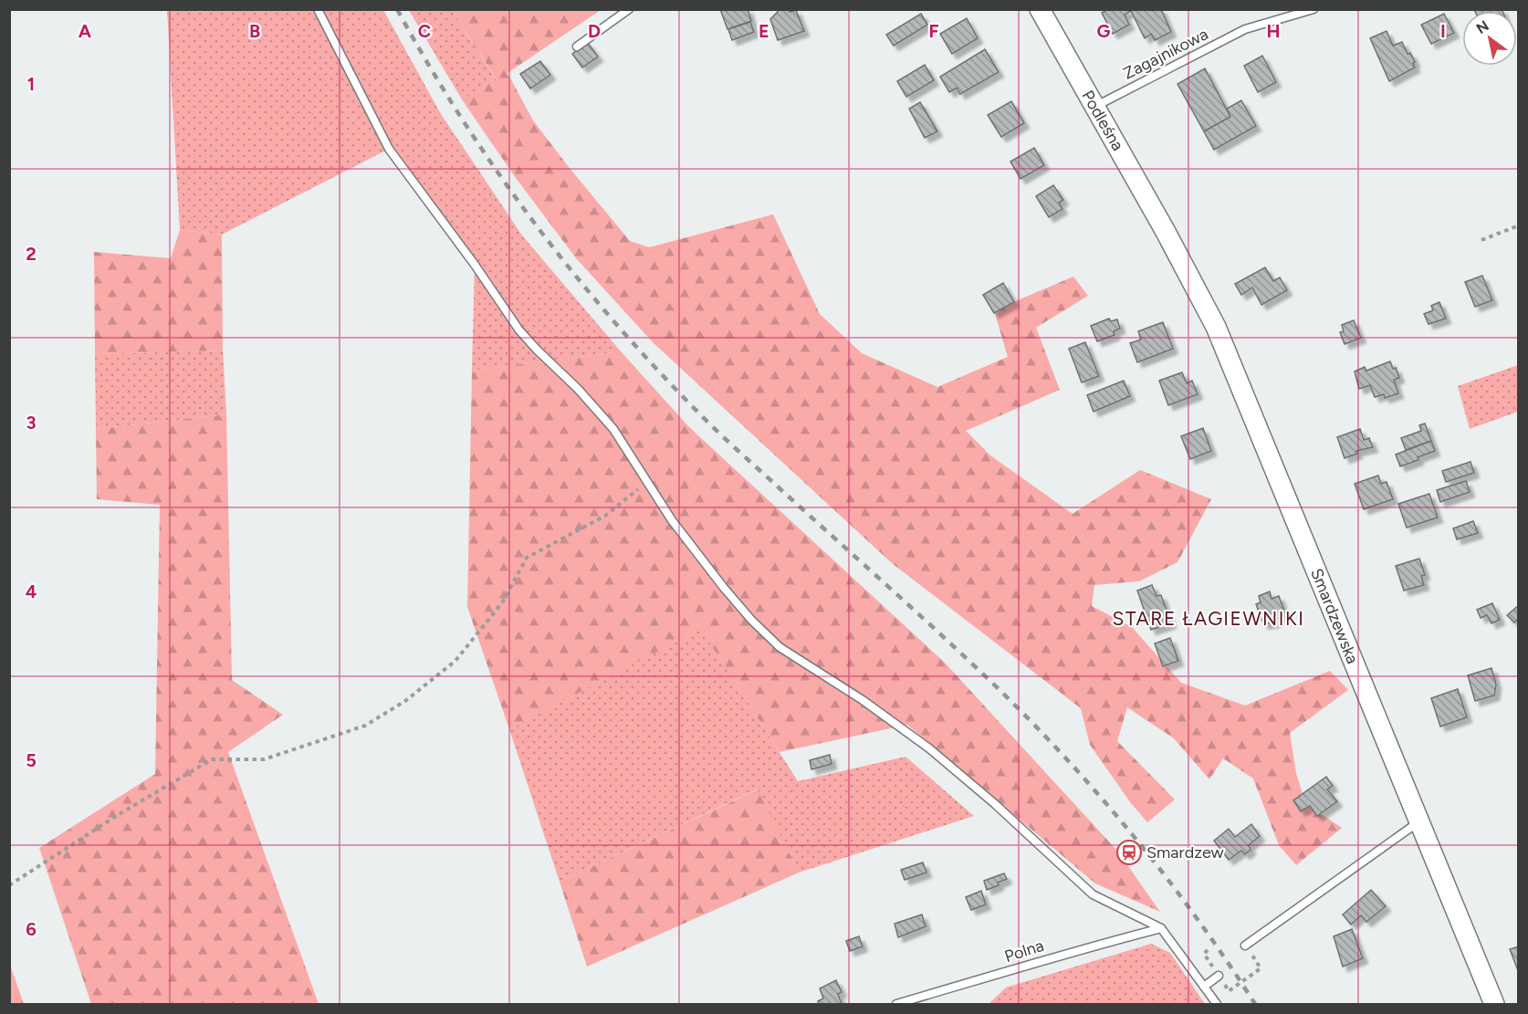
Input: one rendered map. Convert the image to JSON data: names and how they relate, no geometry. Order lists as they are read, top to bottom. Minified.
{"streets":{"street":["Podleśna","Smardzewska"],"lane":["Zagajnikowa","Polna"]},"crossings":[["Zagajnikowa","Podleśna"],["Podleśna","Smardzewska"]],"districts":["STARE ŁAGIEWNIKI"],"places":{"station":["Smardzew"]},"north":"top left","grid":{"columns":["A","B","C","D","E","F","G","H","I"],"rows":["1","2","3","4","5","6"]}}
